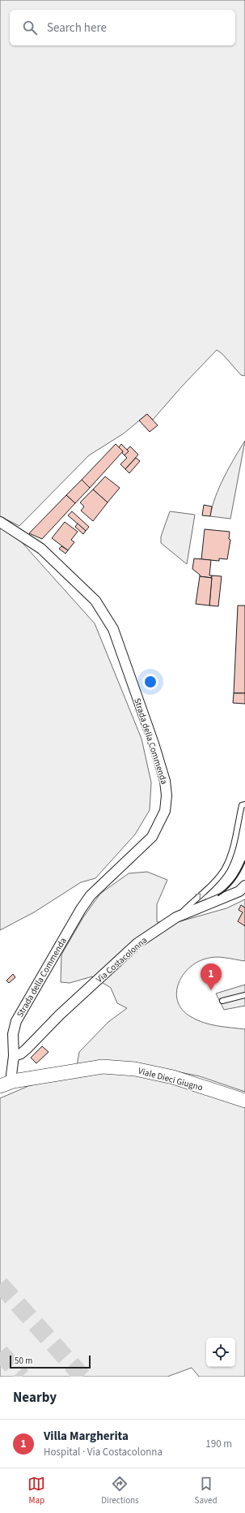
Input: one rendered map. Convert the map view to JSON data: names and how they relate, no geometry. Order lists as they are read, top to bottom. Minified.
{"streets":{"main road":["Viale Dieci Giugno"],"street":["Strada della Commenda","Via Costacolonna"]},"crossings":[["Strada della Commenda","Via Costacolonna"],["Strada della Commenda","Viale Dieci Giugno"]],"scale_bar":"50 m","page":{"search":"Search here","pins":"1","scale":"50 m","heading":"Nearby","list":[{"mark":"1","name":"Villa Margherita","note":"Hospital · Via Costacolonna","value":"190 m"}],"nav":["Map","Directions","Saved"]}}
